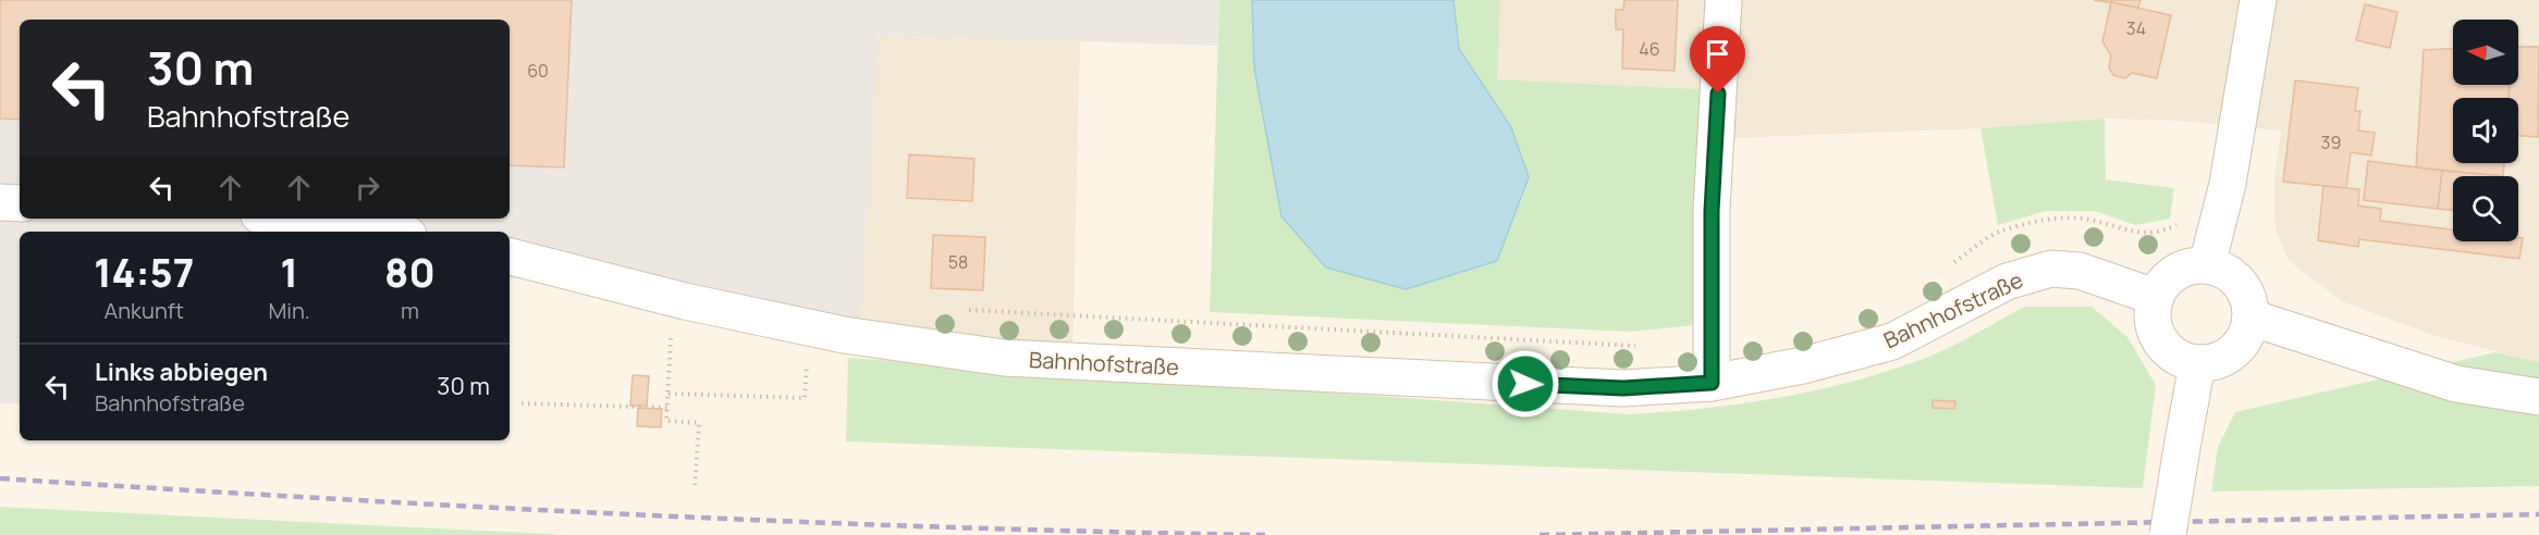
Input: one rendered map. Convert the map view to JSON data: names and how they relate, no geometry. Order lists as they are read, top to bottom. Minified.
{"streets":{"street":["Bahnhofstraße"]},"house_numbers":["34","46","60","39","58"],"north":"left","page":{"turn":["30 m","Bahnhofstraße"],"eta":["14:57","Ankunft","1","Min.","80","m"],"list":[{"name":"Links abbiegen","note":"Bahnhofstraße","value":"30 m"}]}}
